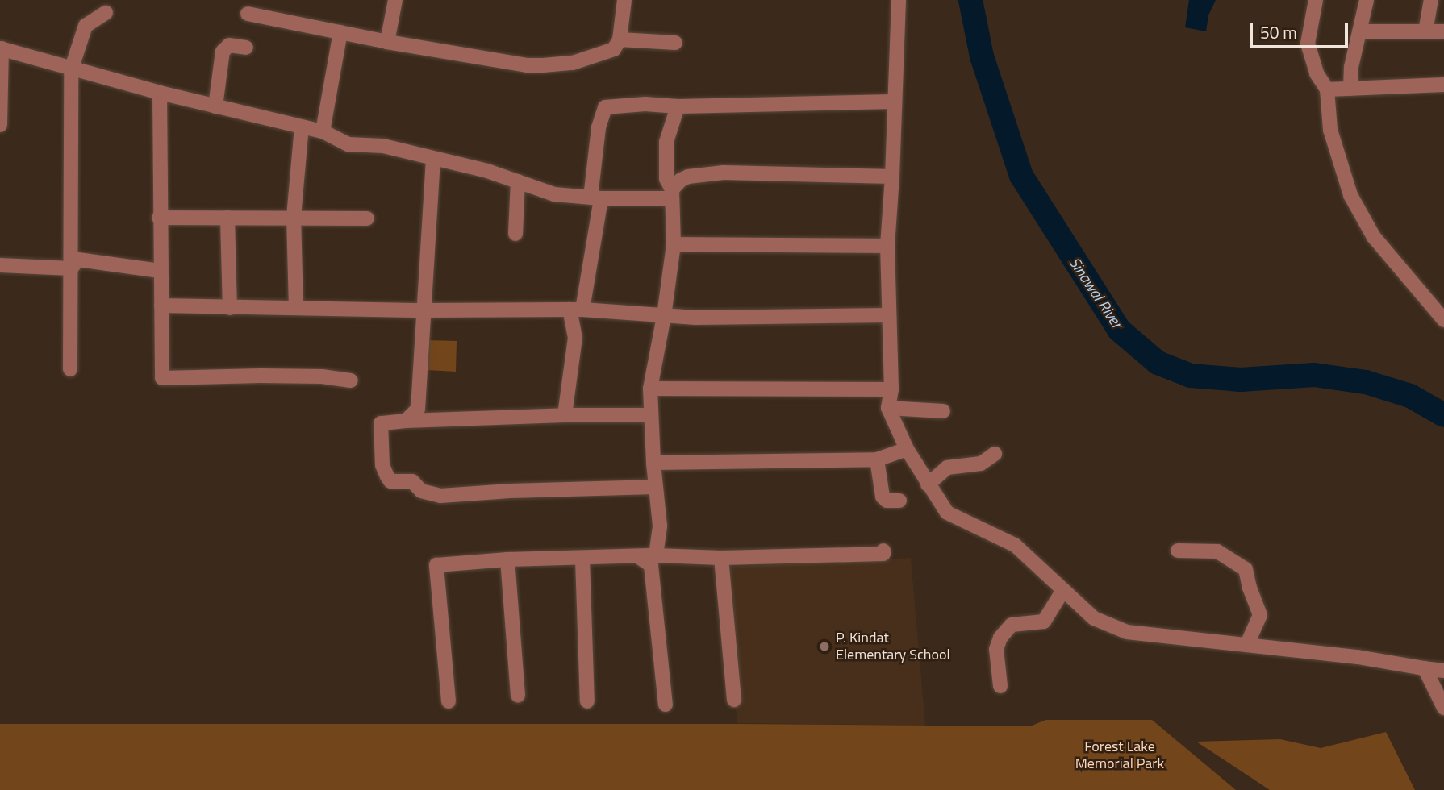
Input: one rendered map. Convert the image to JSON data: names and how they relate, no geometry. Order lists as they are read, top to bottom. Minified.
{"water":["Sinawal River"],"parks":["Forest Lake Memorial Park"],"places":["P. Kindat Elementary School"],"scale_bar":"50 m"}
